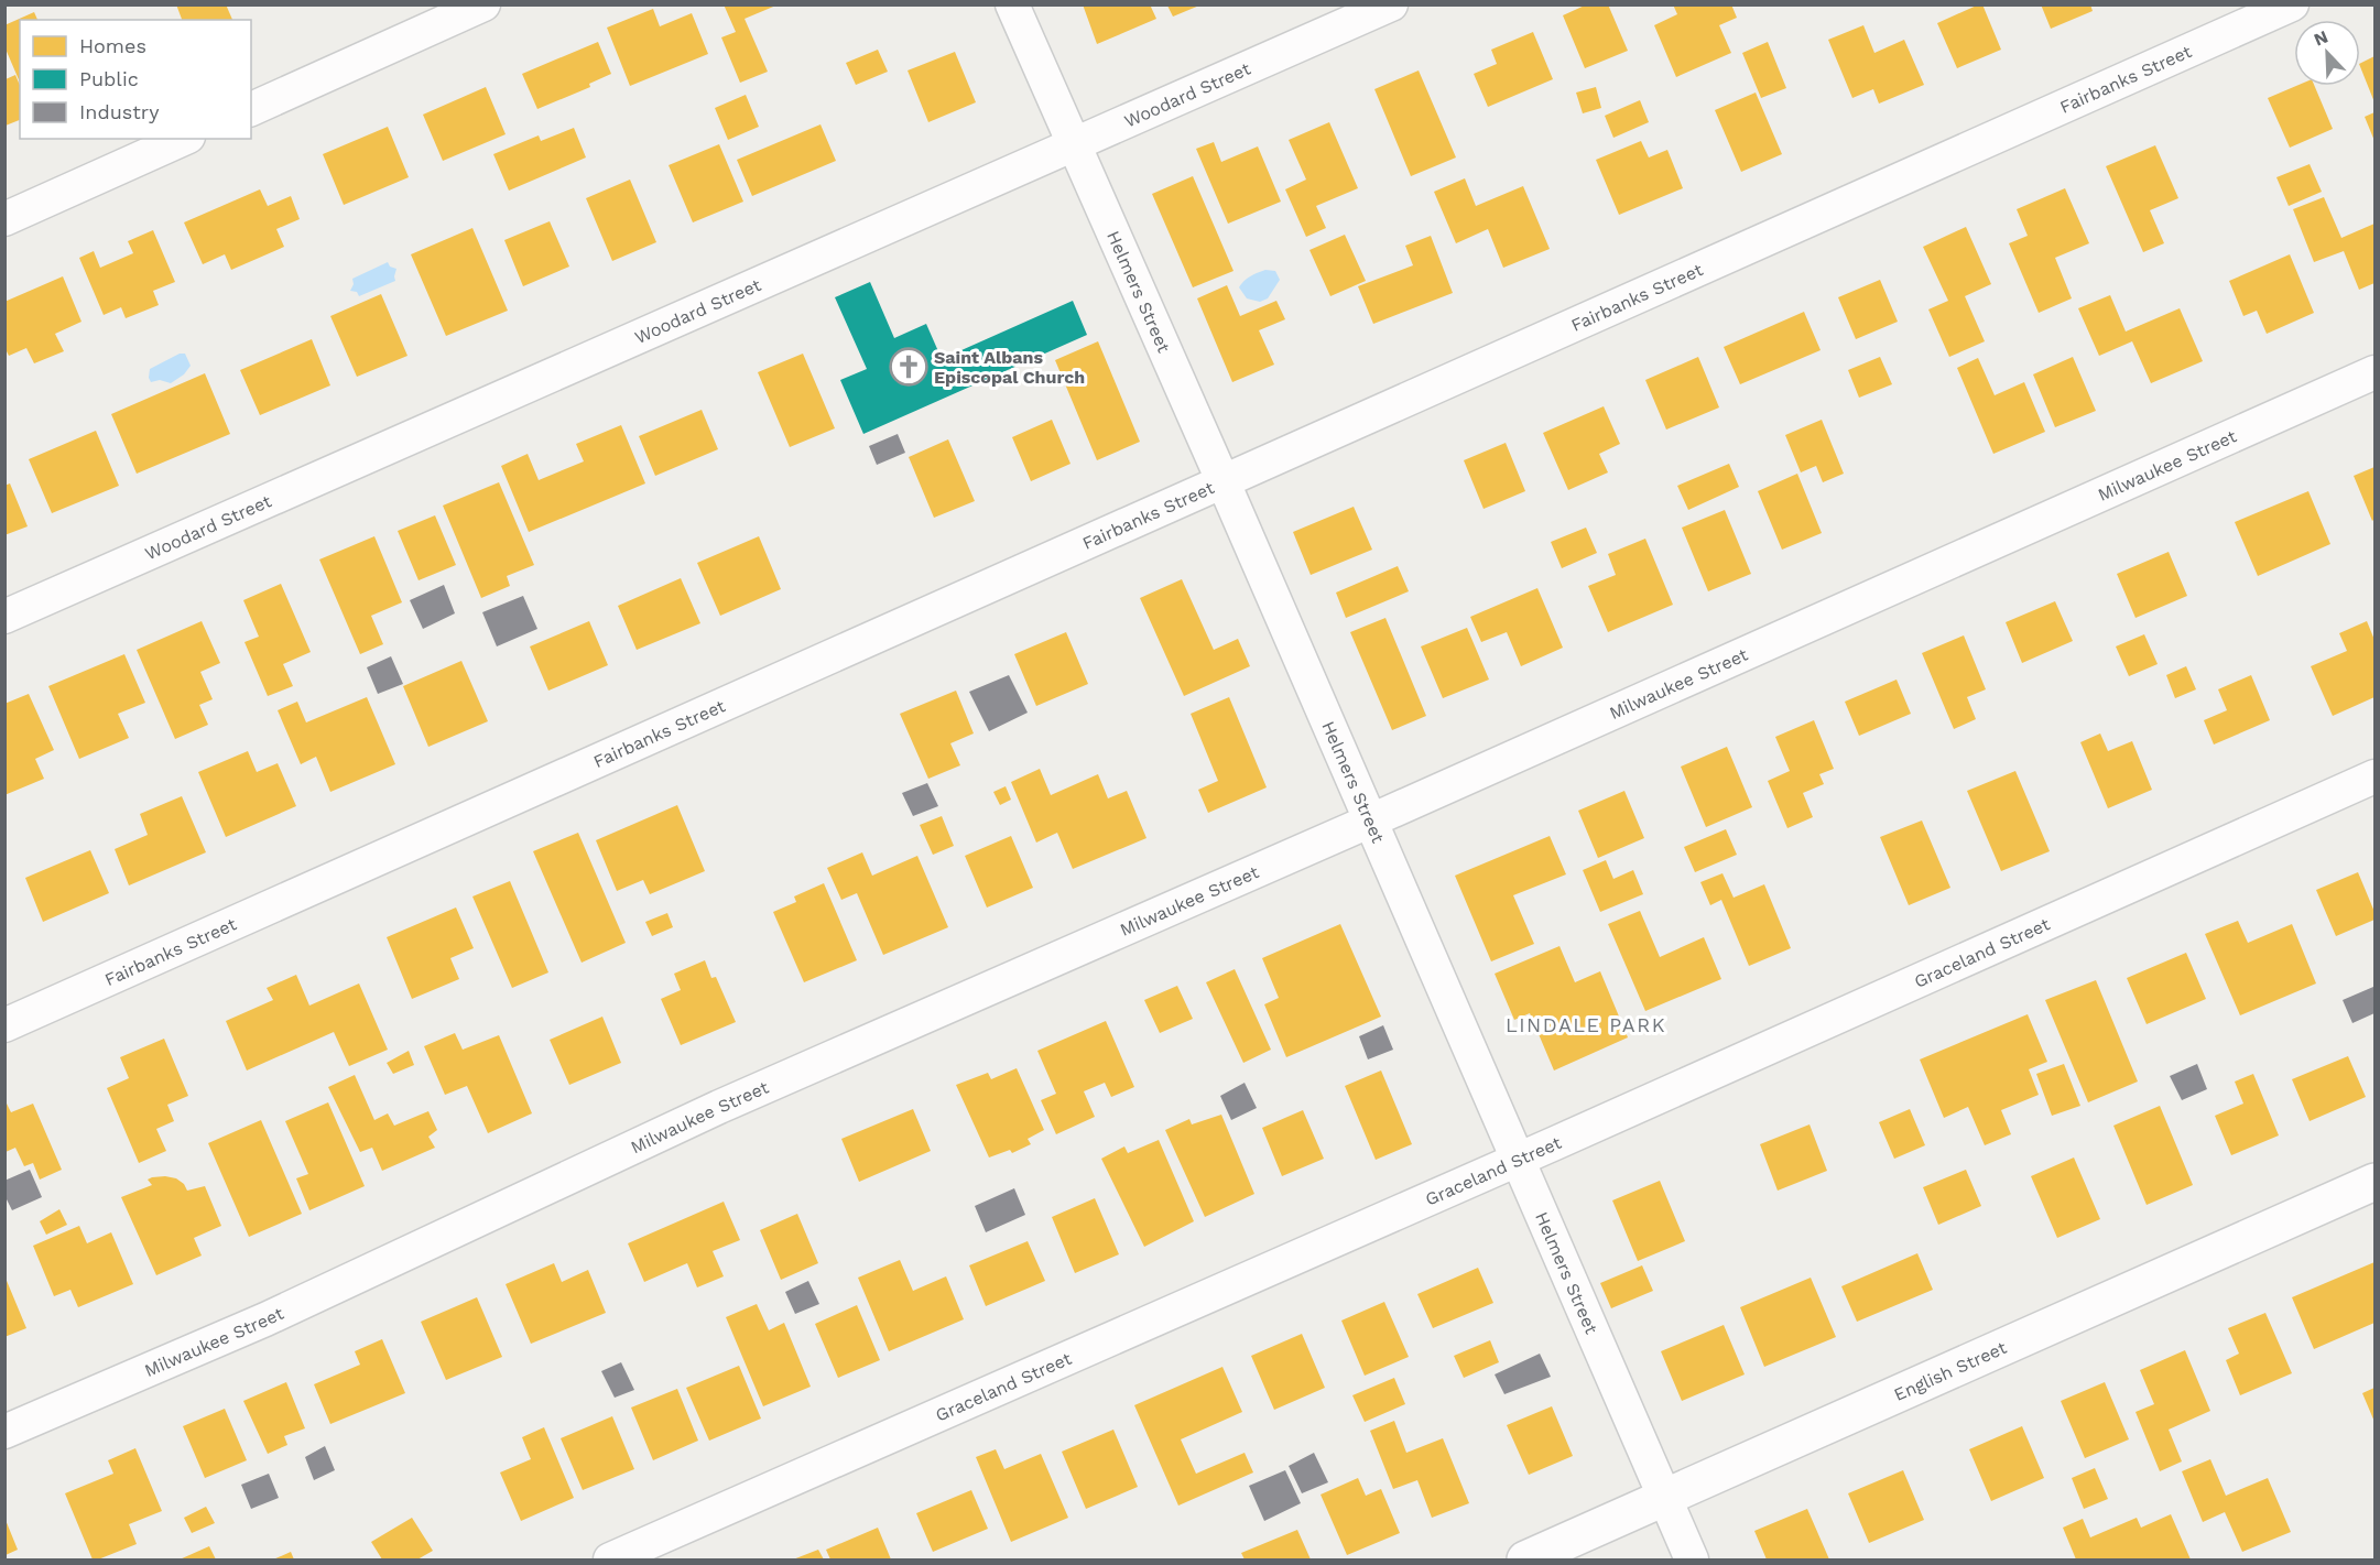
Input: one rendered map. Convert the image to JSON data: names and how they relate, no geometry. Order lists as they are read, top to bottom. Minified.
{"streets":{"street":["Fairbanks Street","Woodard Street","Helmers Street","Milwaukee Street","Graceland Street","English Street"]},"crossings":[["Fairbanks Street","Helmers Street"],["Woodard Street","Helmers Street"],["Helmers Street","Milwaukee Street"],["Helmers Street","Graceland Street"],["Helmers Street","English Street"]],"districts":["LINDALE PARK"],"places":{"church":["Saint Albans Episcopal Church"]},"legend":["Homes","Public","Industry"],"north":"top left"}
